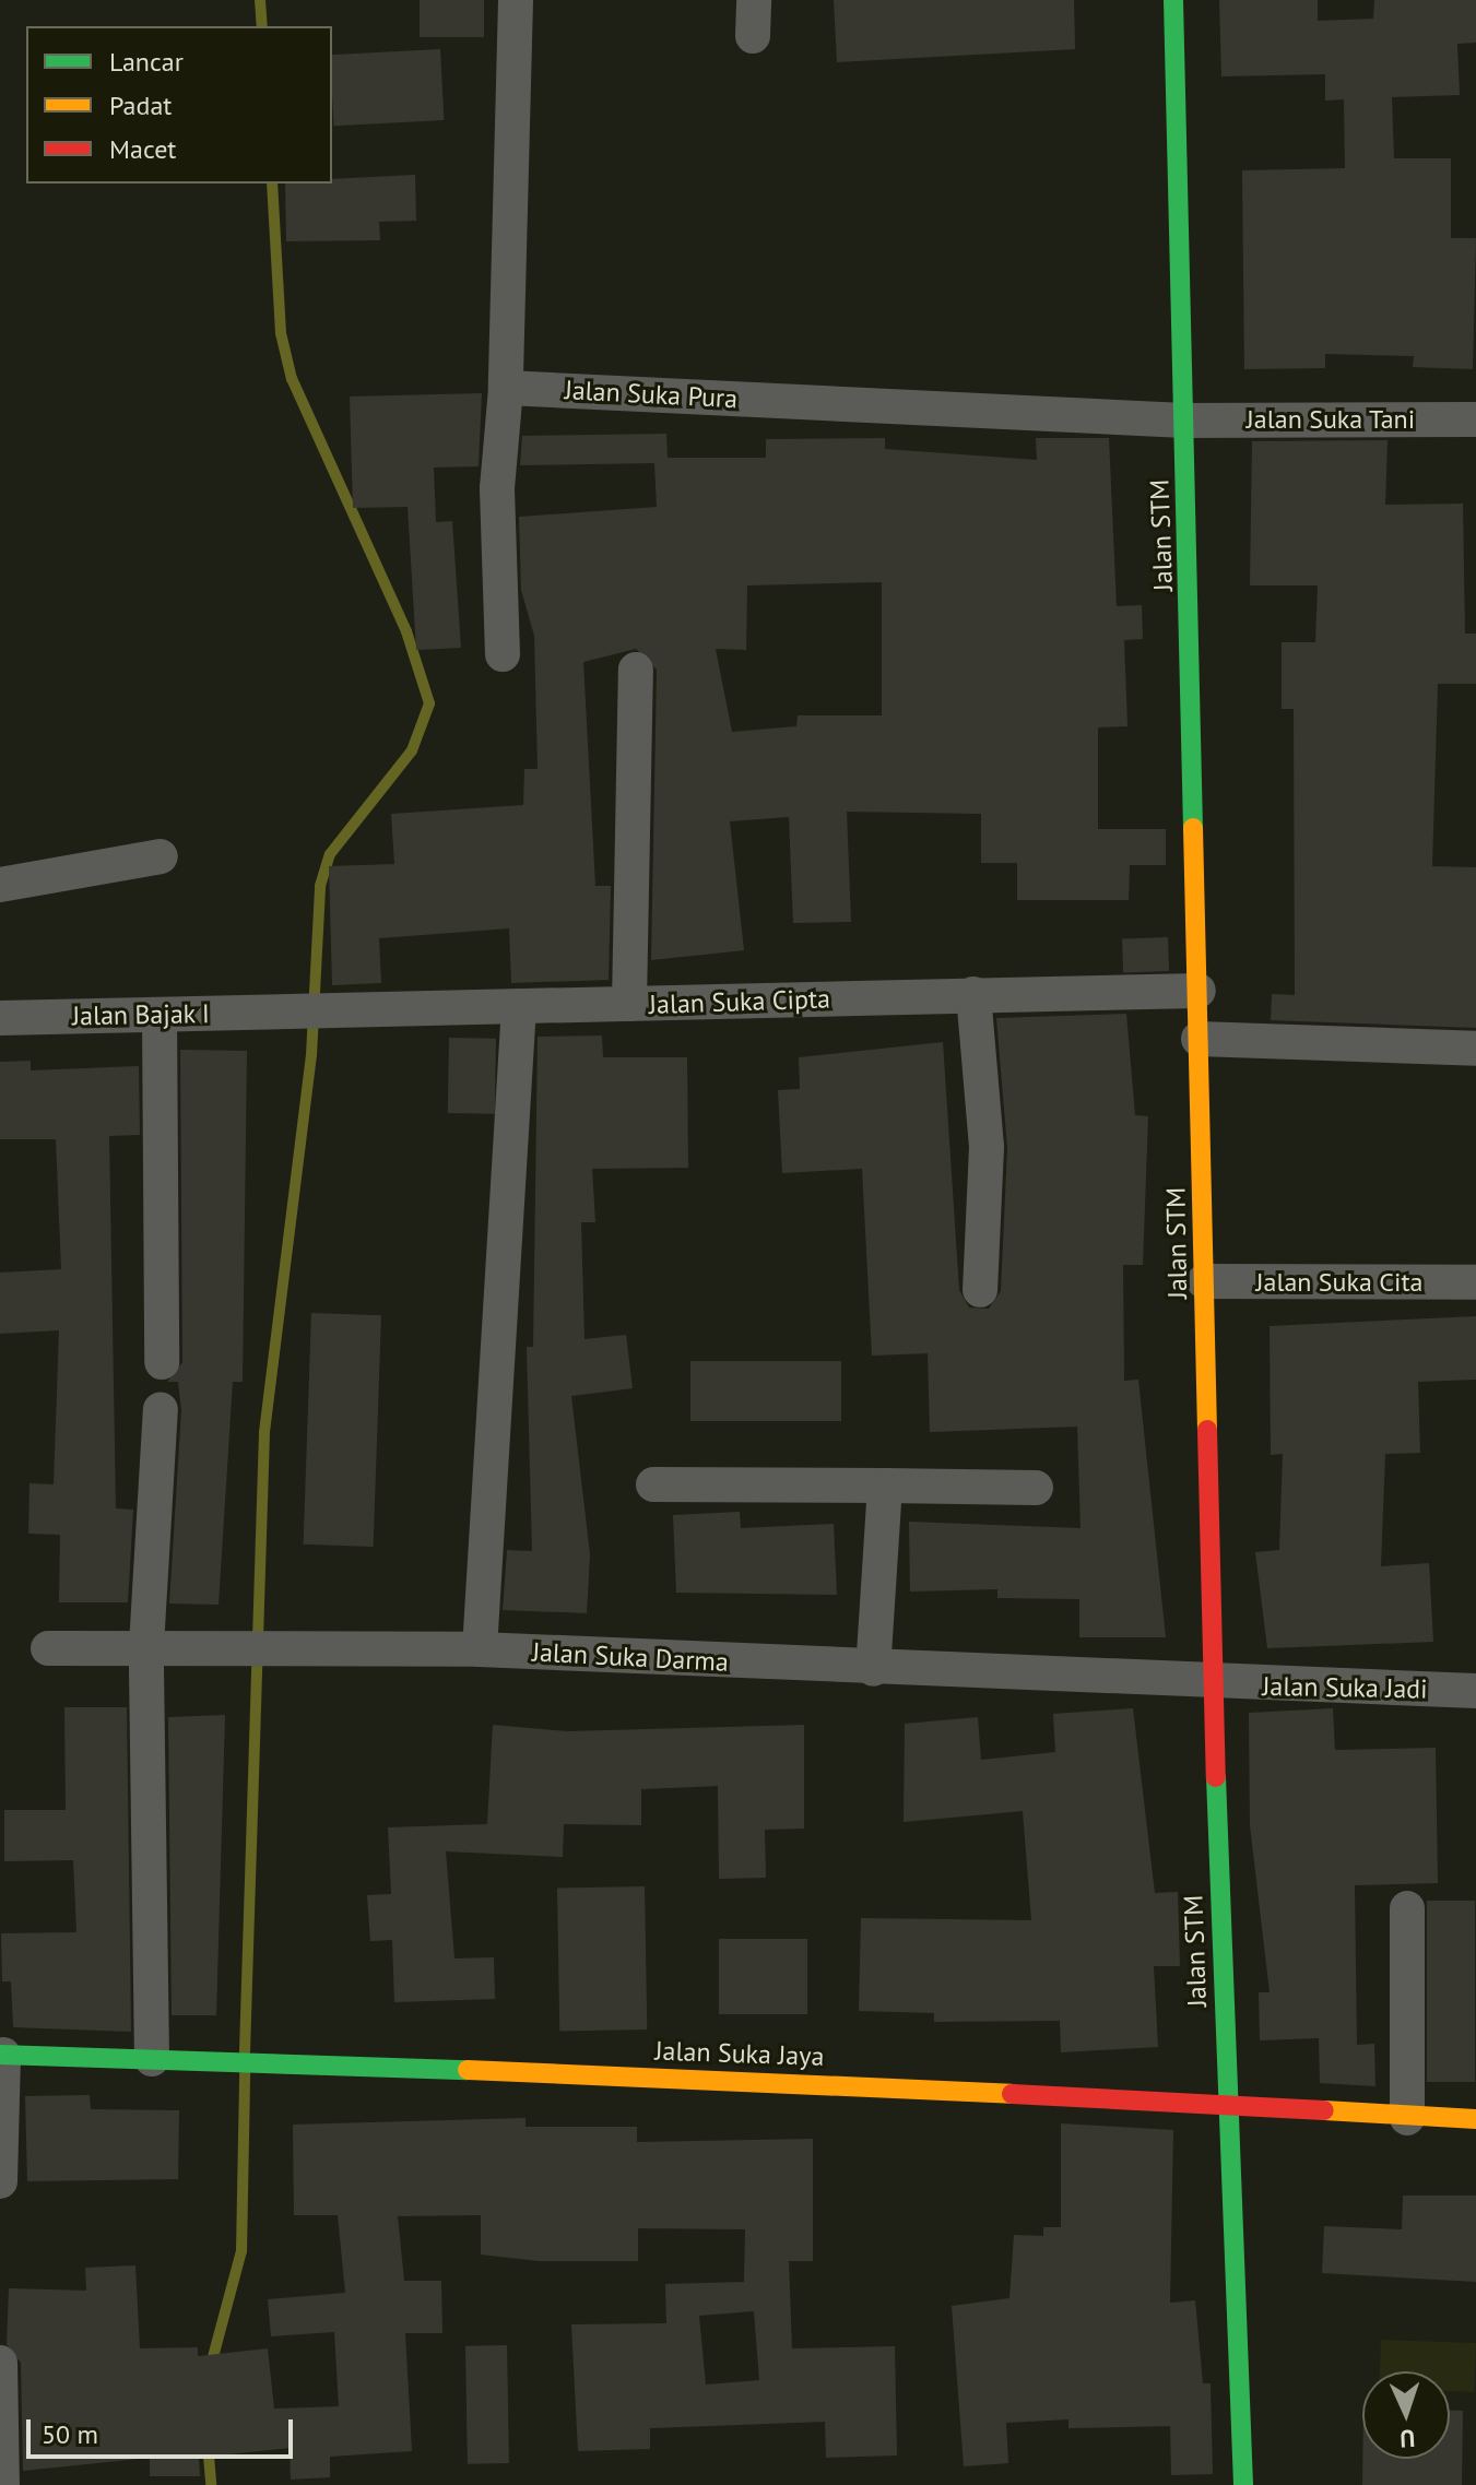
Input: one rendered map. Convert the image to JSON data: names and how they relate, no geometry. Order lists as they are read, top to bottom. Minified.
{"streets":{"street":["Jalan Suka Pura","Jalan Suka Tani","Jalan STM","Jalan Suka Cipta","Jalan Bajak I","Jalan Suka Cita","Jalan Suka Darma","Jalan Suka Jadi","Jalan Suka Jaya"]},"crossings":[["Jalan Suka Pura","Jalan Suka Tani"],["Jalan Suka Pura","Jalan STM"],["Jalan Suka Tani","Jalan STM"],["Jalan STM","Jalan Suka Cipta"],["Jalan STM","Jalan Suka Cita"],["Jalan STM","Jalan Suka Darma"],["Jalan STM","Jalan Suka Jadi"],["Jalan STM","Jalan Suka Jaya"],["Jalan Suka Cipta","Jalan Bajak I"],["Jalan Suka Darma","Jalan Suka Jadi"]],"legend":["Lancar","Padat","Macet"],"scale_bar":"50 m","north":"bottom"}
